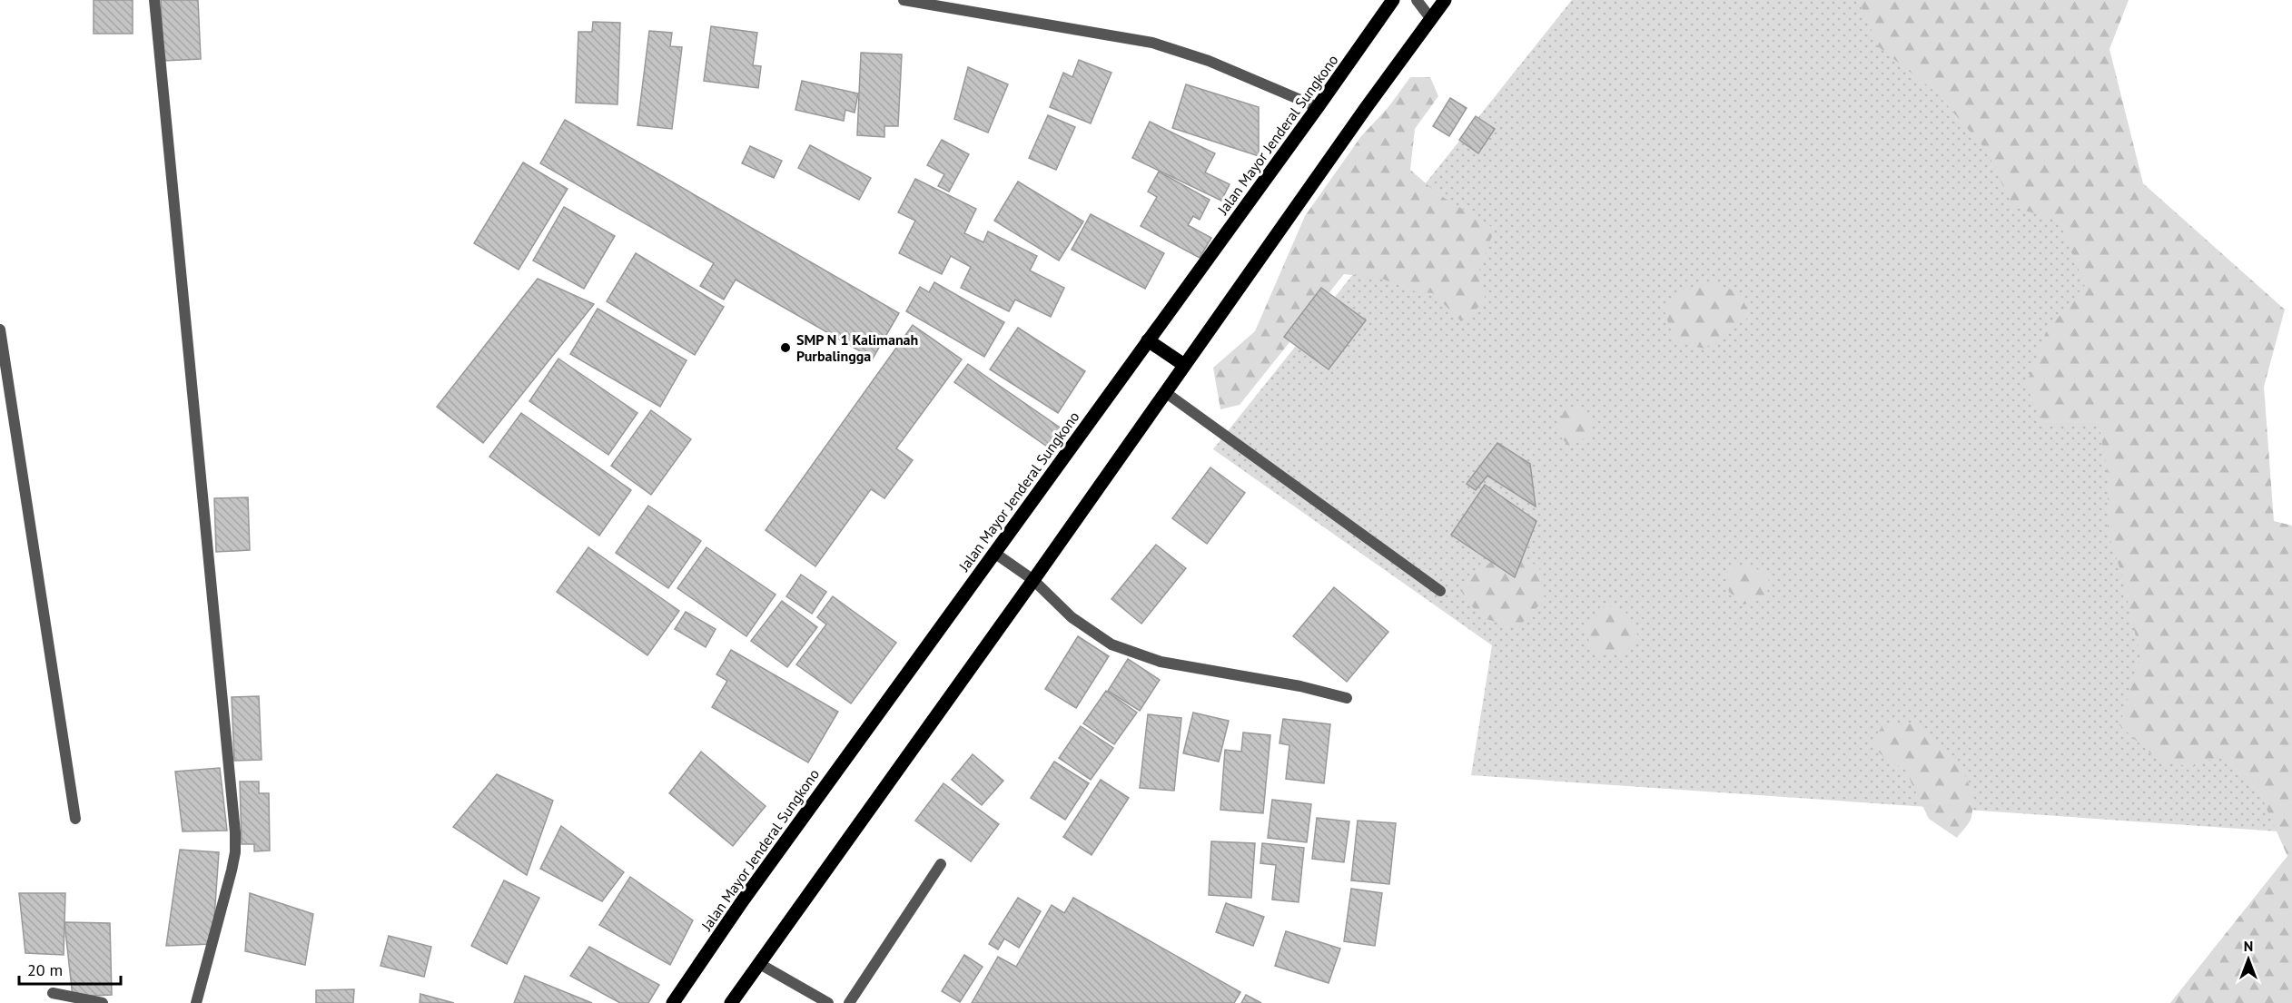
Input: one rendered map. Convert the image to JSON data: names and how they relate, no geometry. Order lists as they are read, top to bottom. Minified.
{"streets":{"main road":["Jalan Mayor Jenderal Sungkono"]},"places":["SMP N 1 Kalimanah Purbalingga"],"scale_bar":"20 m","north":"top"}
